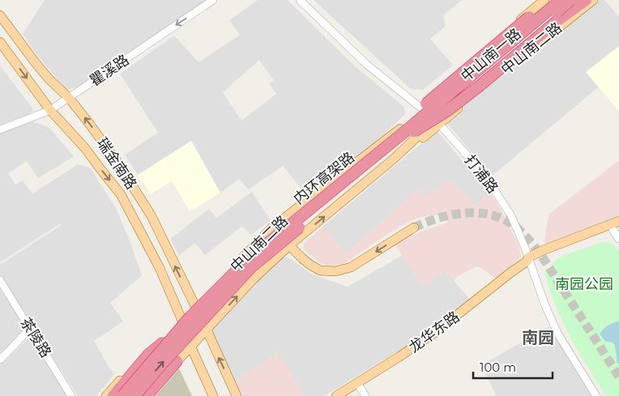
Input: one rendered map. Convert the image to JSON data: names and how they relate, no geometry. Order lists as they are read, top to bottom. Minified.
{"streets":{"highway":["内环高架路"],"main road":["中山南二路","中山南一路","瑞金南路","龙华东路"],"street":["瞿溪路","打浦路","茶陵路"]},"crossings":[["中山南二路","中山南一路"],["中山南二路","瑞金南路"],["中山南二路","打浦路"],["中山南一路","打浦路"],["中山南一路","内环高架路"],["瞿溪路","瑞金南路"],["打浦路","龙华东路"]],"one_way":["瞿溪路"],"districts":["南园"],"parks":["南园公园"],"scale_bar":"100 m"}
